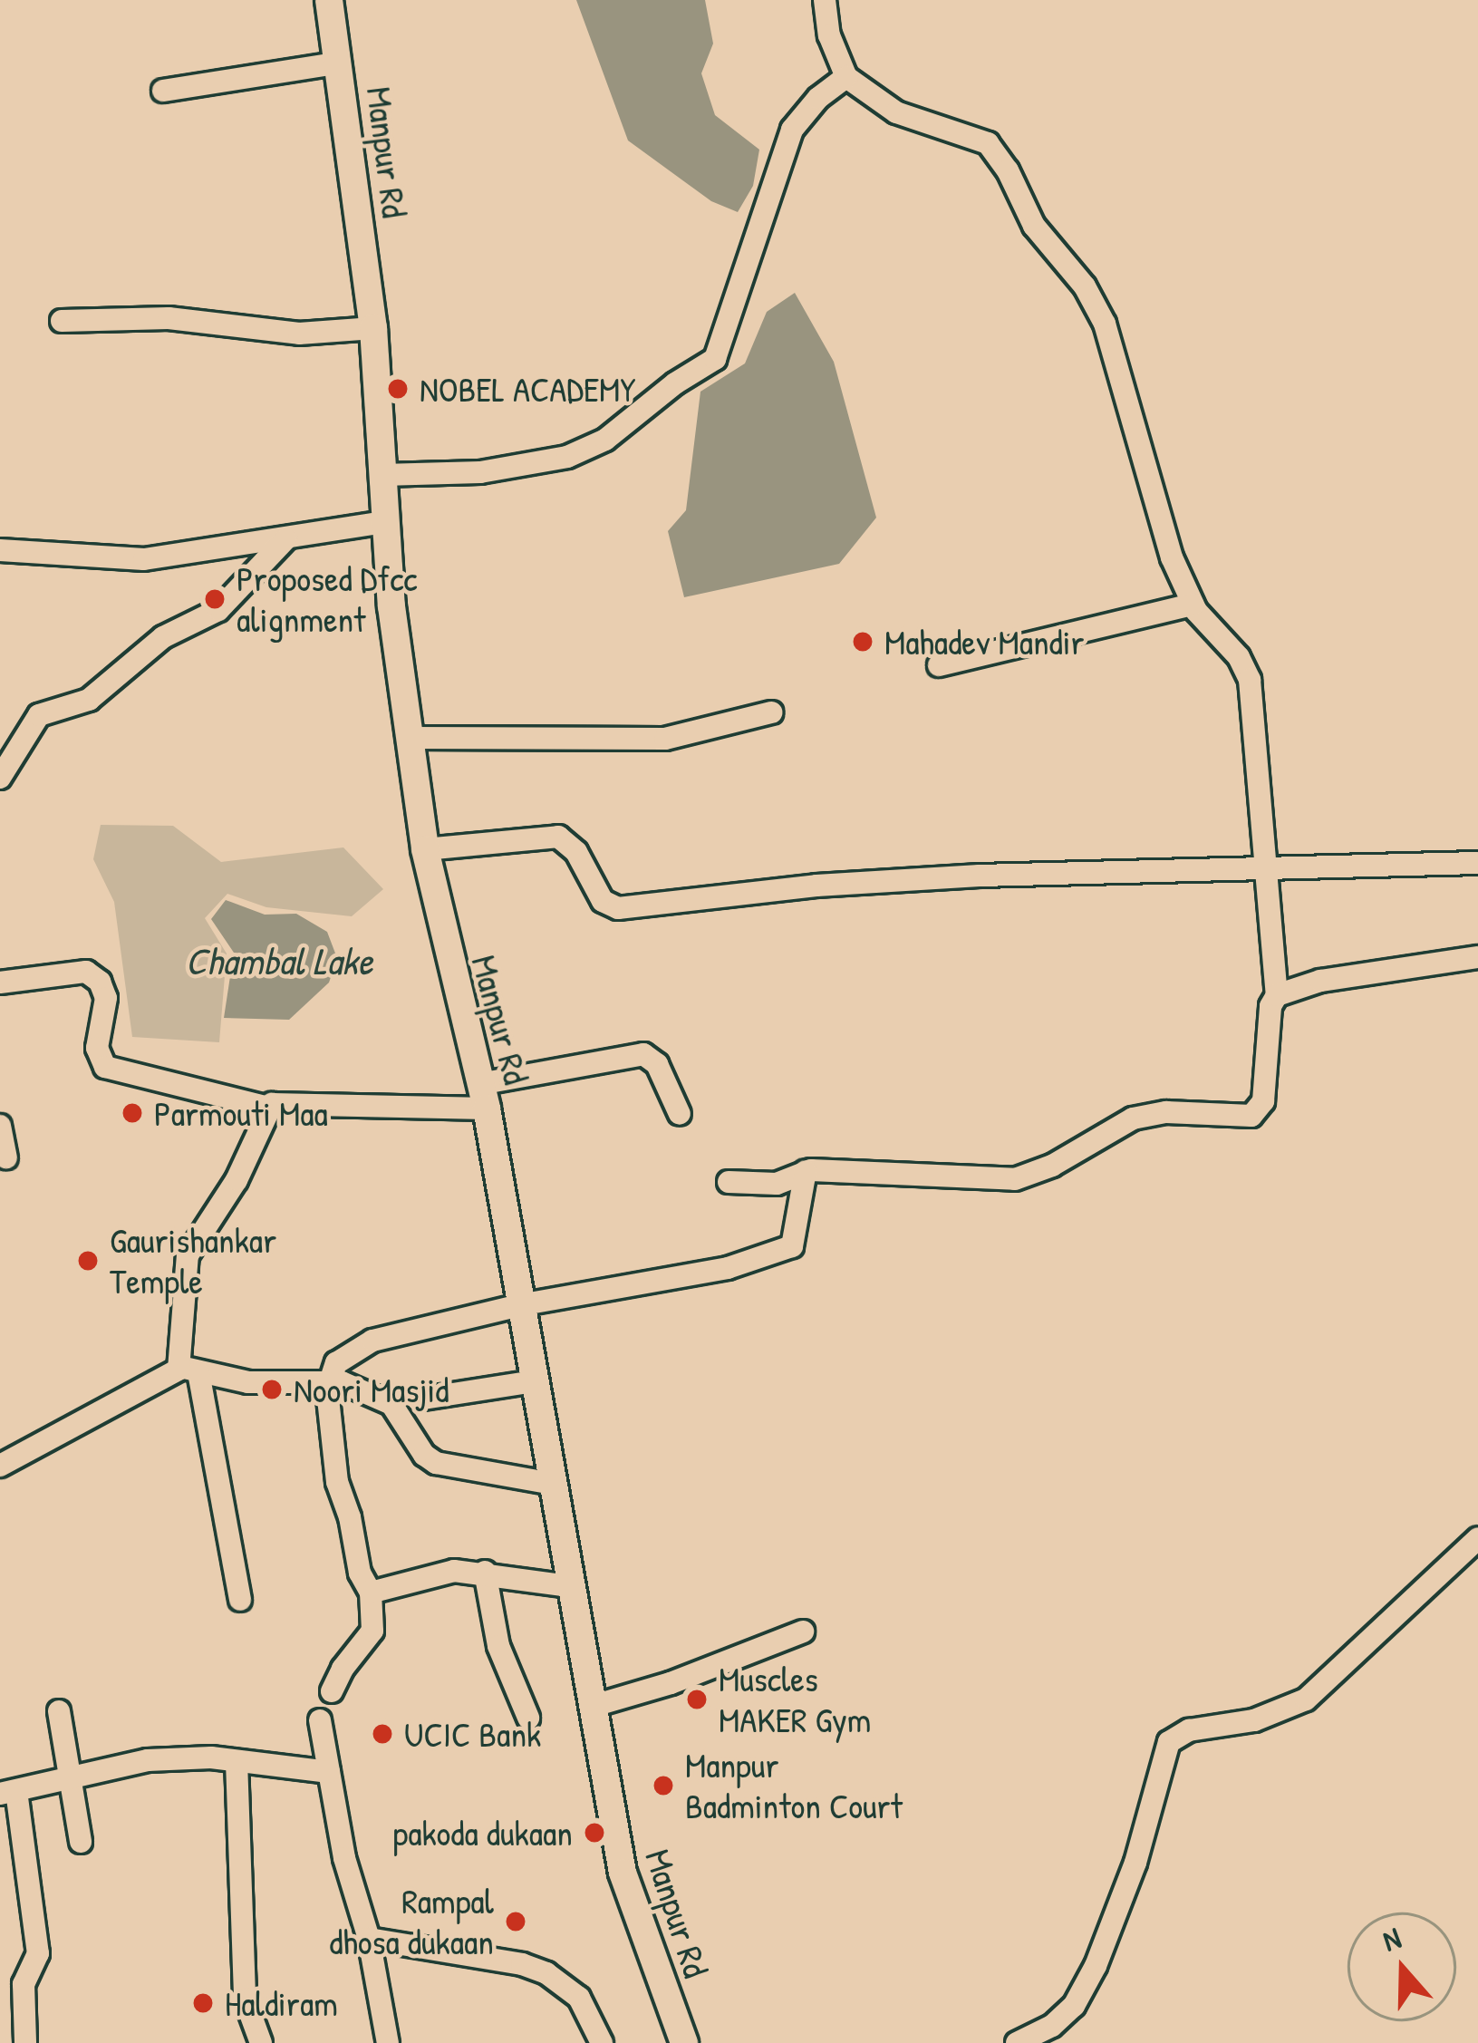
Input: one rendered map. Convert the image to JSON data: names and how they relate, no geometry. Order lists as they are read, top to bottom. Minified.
{"streets":{"main road":["Manpur Rd"]},"water":["Chambal Lake"],"places":["NOBEL ACADEMY","Proposed Dfcc alignment","Mahadev Mandir","Parmouti Maa","Gaurishankar Temple","Noori Masjid","Muscles MAKER Gym","UCIC Bank","Manpur Badminton Court","pakoda dukaan","Rampal dhosa dukaan","Haldiram"],"north":"top"}
